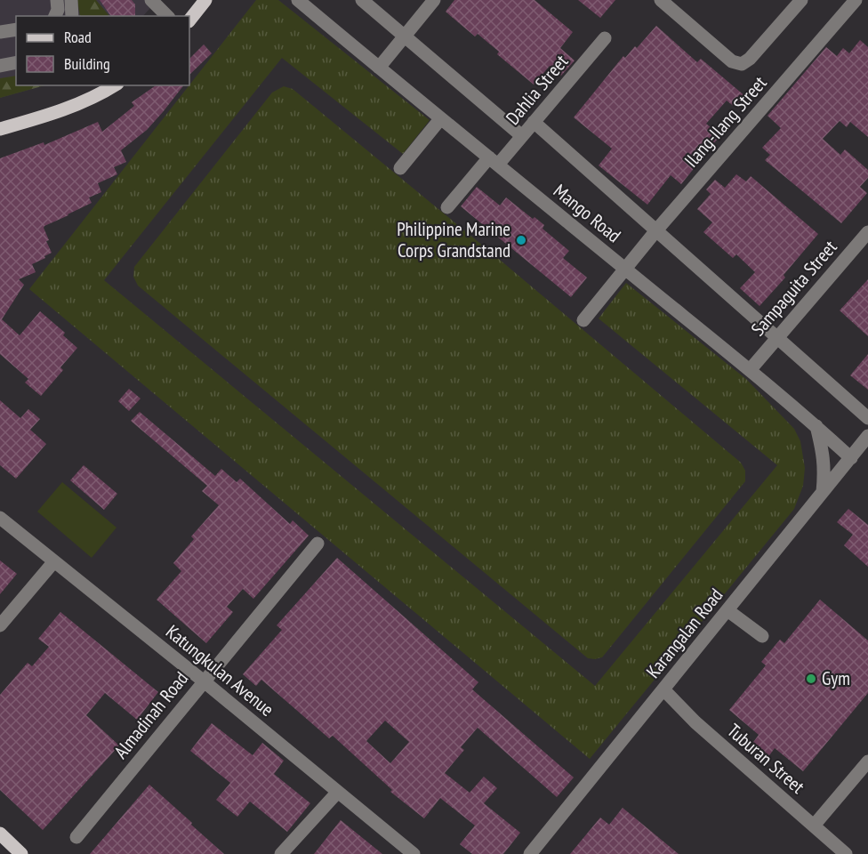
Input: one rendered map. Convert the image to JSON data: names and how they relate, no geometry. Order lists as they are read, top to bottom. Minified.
{"streets":{"street":["Dahlia Street","Ilang-Ilang Street","Mango Road","Sampaguita Street","Karangalan Road","Katungkulan Avenue","Almadinah Road","Tuburan Street"]},"crossings":[["Dahlia Street","Mango Road"],["Ilang-Ilang Street","Mango Road"],["Mango Road","Sampaguita Street"],["Mango Road","Karangalan Road"],["Karangalan Road","Tuburan Street"],["Katungkulan Avenue","Almadinah Road"]],"places":["Philippine Marine Corps Grandstand","Gym"],"legend":["Road","Building"]}
